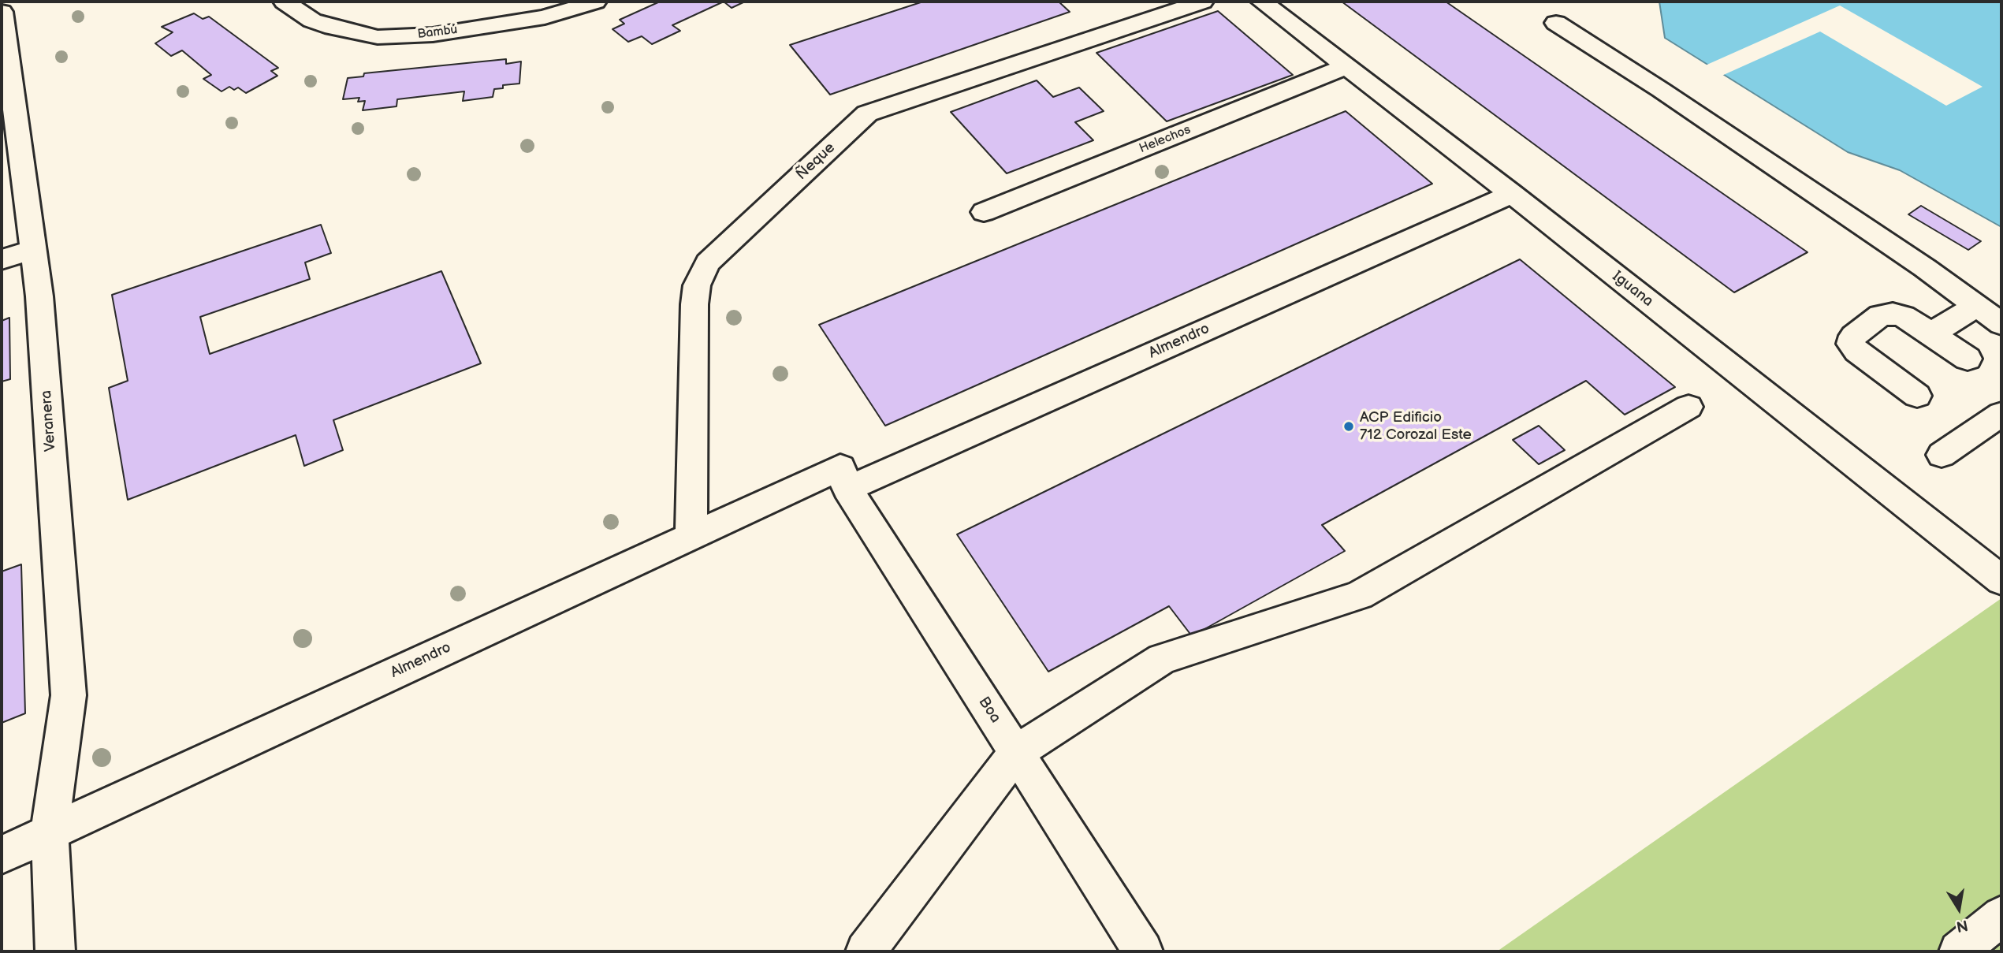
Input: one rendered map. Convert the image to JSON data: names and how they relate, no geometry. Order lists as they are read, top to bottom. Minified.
{"streets":{"lane":["Bambú","Helechos","Ñeque","Iguana","Almendro","Veranera","Boa"]},"crossings":[["Helechos","Iguana"],["Ñeque","Almendro"],["Iguana","Almendro"],["Almendro","Veranera"],["Almendro","Boa"]],"places":["ACP Edificio 712 Corozal Este"],"north":"bottom"}
